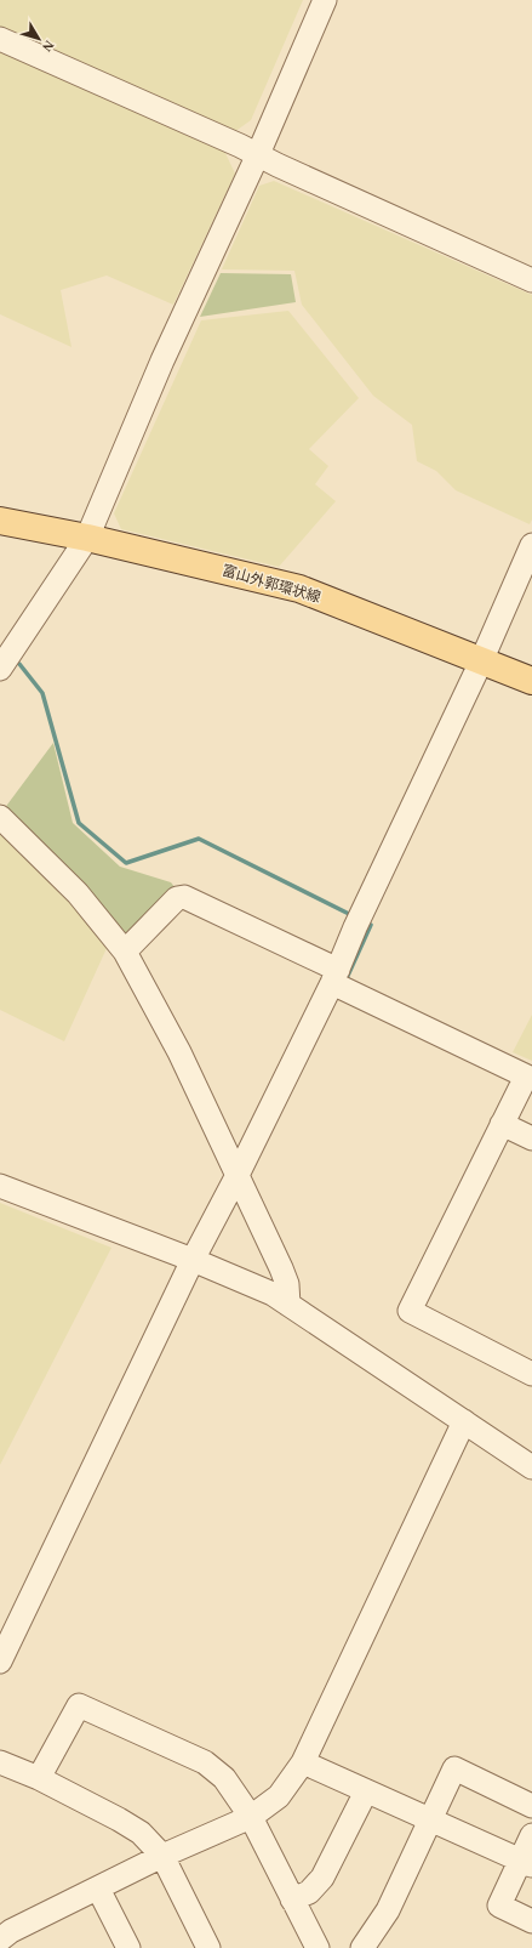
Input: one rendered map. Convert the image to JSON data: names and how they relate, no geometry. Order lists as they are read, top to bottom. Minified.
{"streets":{"main road":["富山外郭環状線"]},"north":"bottom right"}
